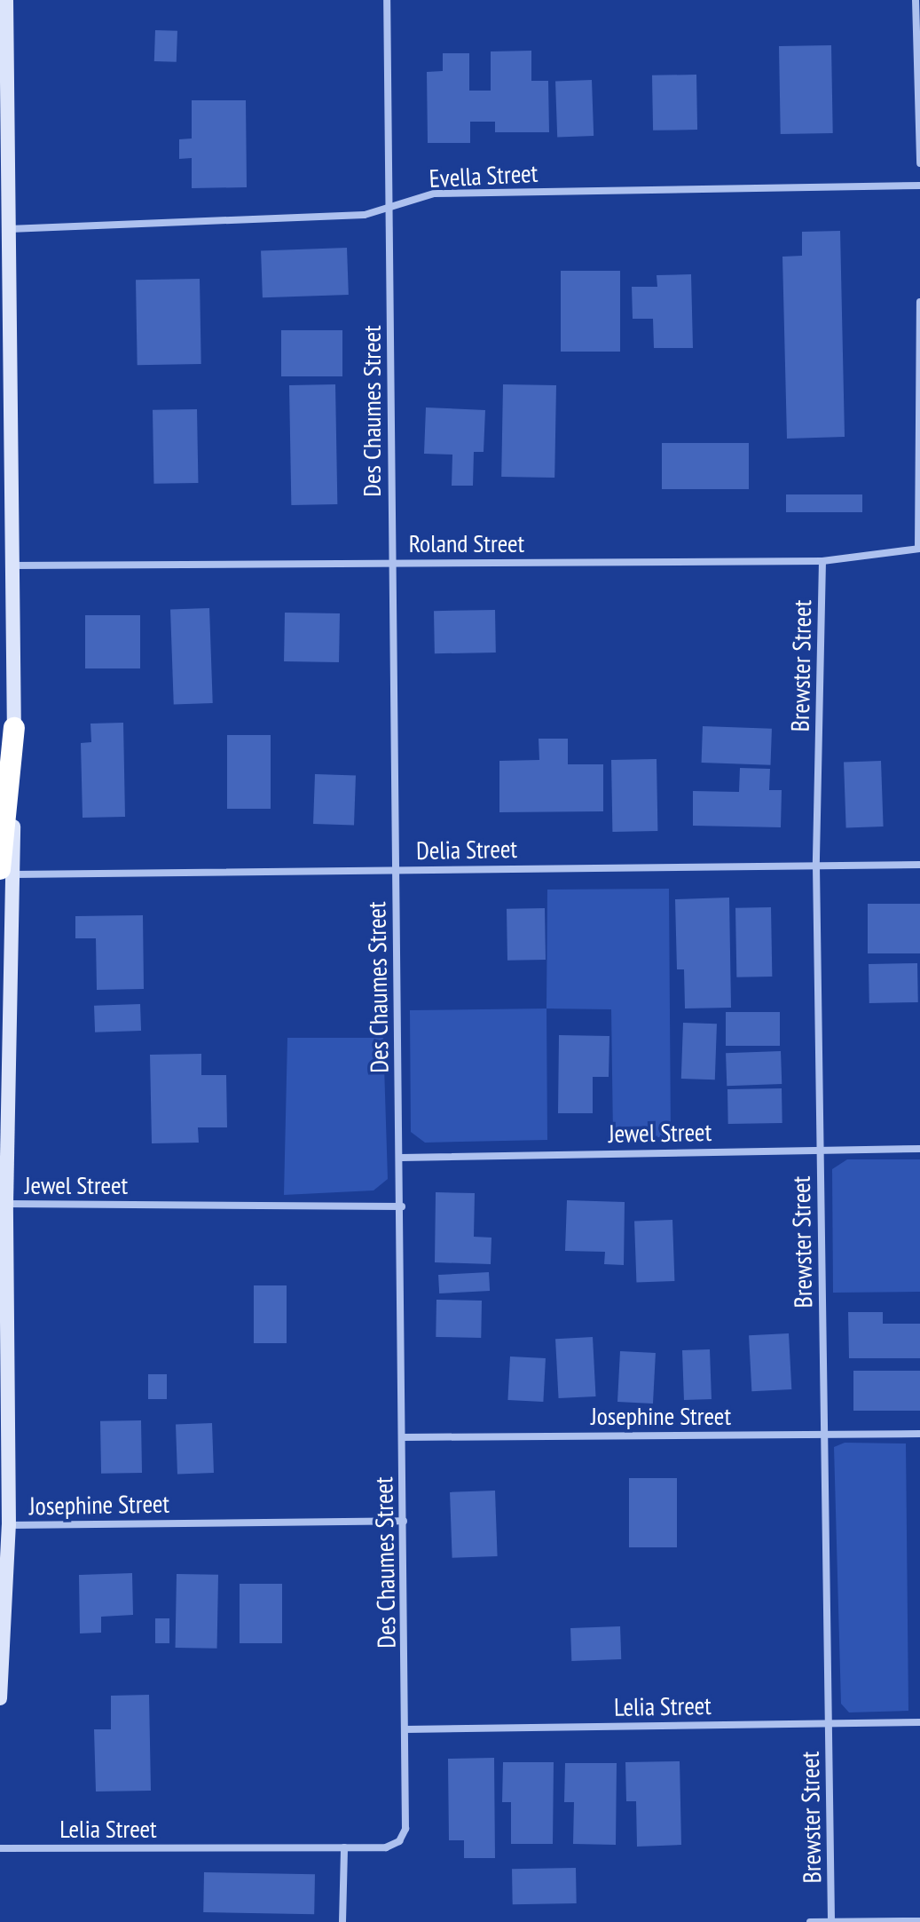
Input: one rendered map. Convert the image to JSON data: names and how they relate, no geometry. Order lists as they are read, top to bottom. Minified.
{"streets":{"street":["Evella Street","Des Chaumes Street","Roland Street","Brewster Street","Delia Street","Jewel Street","Josephine Street","Lelia Street"]},"crossings":[["Evella Street","Des Chaumes Street"],["Des Chaumes Street","Roland Street"],["Des Chaumes Street","Delia Street"],["Des Chaumes Street","Jewel Street"],["Des Chaumes Street","Josephine Street"],["Des Chaumes Street","Lelia Street"],["Roland Street","Brewster Street"],["Brewster Street","Delia Street"],["Brewster Street","Jewel Street"],["Brewster Street","Josephine Street"],["Brewster Street","Lelia Street"]]}
